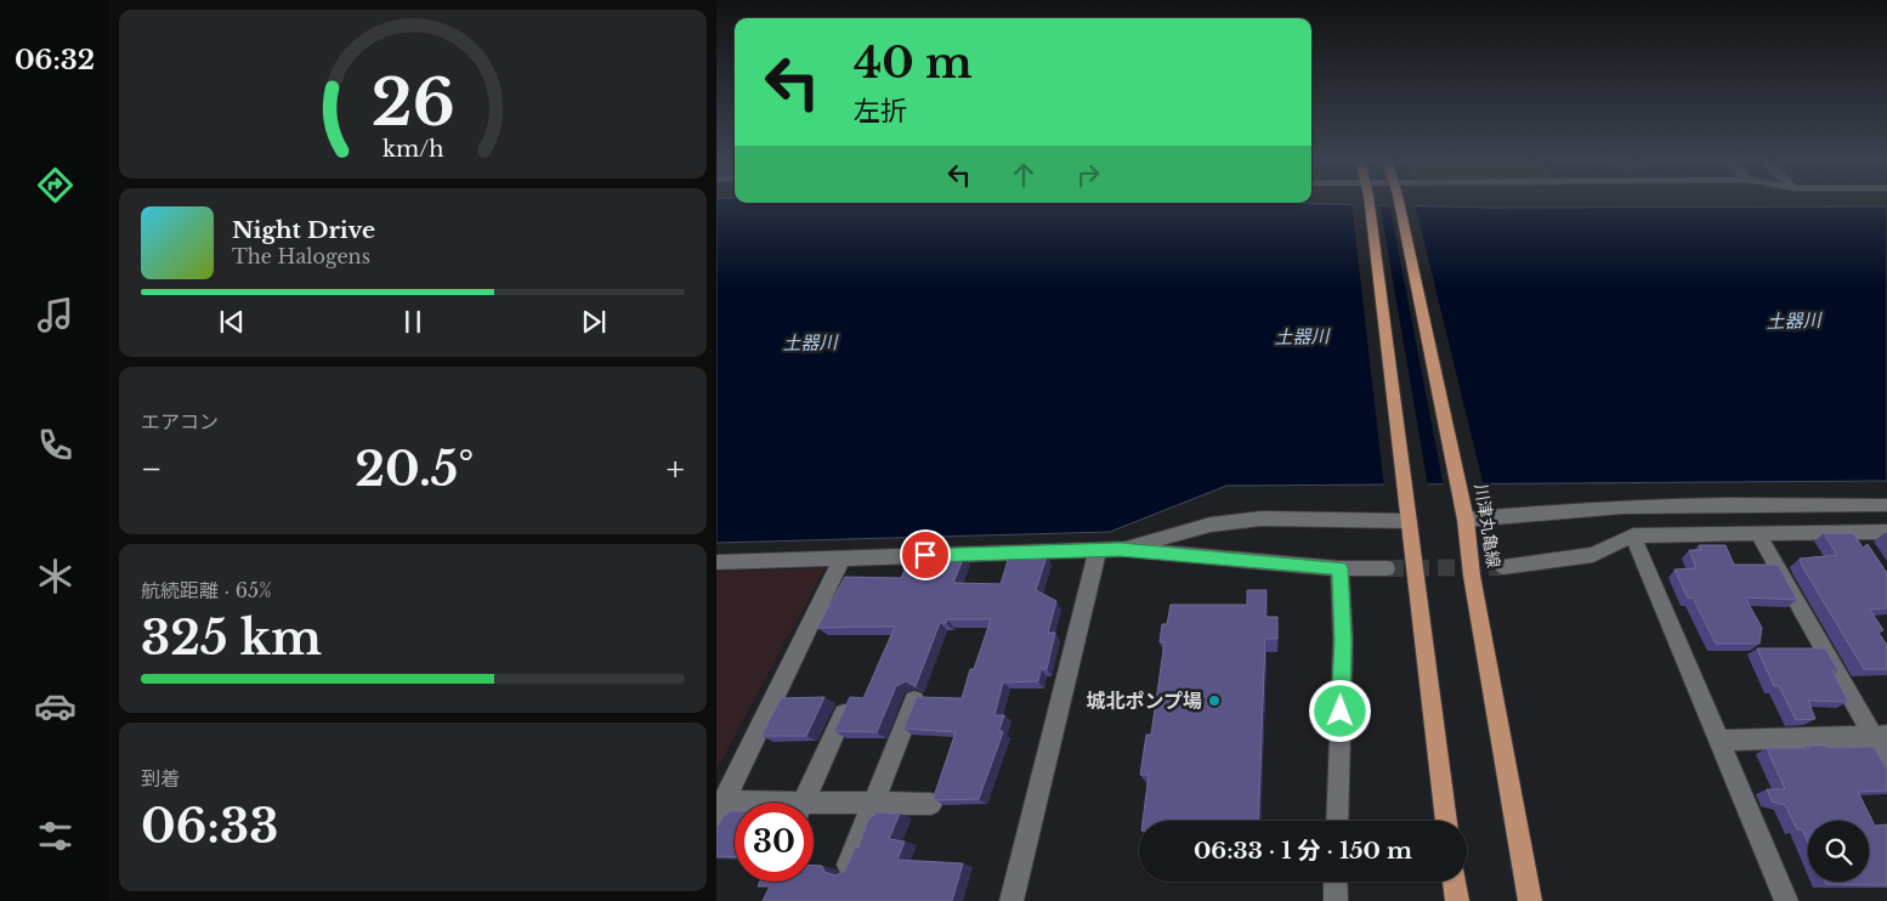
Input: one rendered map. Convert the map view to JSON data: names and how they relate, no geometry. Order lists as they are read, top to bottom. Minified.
{"streets":{"main road":["川津丸亀線"]},"water":["土器川"],"places":["城北ポンプ場"],"page":{"tabs":"06:32","turn":["40 m","左折"],"song":["Night Drive","The Halogens"],"tile":["エアコン",["航続距離 · 65%","325 km"],["到着","06:33"]],"heat":["−","20.5°","+"],"limit":"30","trip":"06:33 · 1 分 · 150 m","gauge":["26","km/h"]}}
